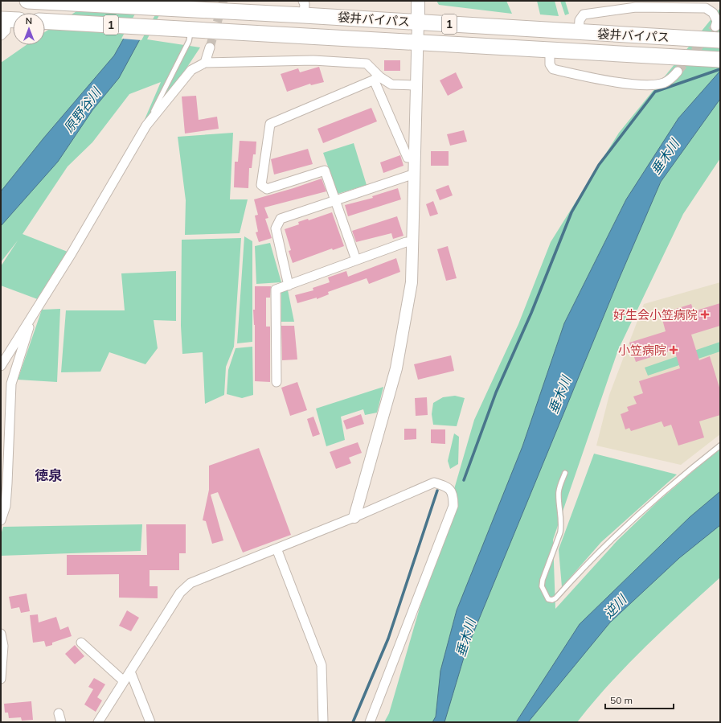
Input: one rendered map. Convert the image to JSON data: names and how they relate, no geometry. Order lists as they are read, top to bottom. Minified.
{"streets":{"highway":["袋井バイパス","1"]},"districts":["徳泉"],"water":["原野谷川","垂木川","逆川"],"places":{"health":["好生会小笠病院","小笠病院"]},"scale_bar":"50 m","north":"top"}
